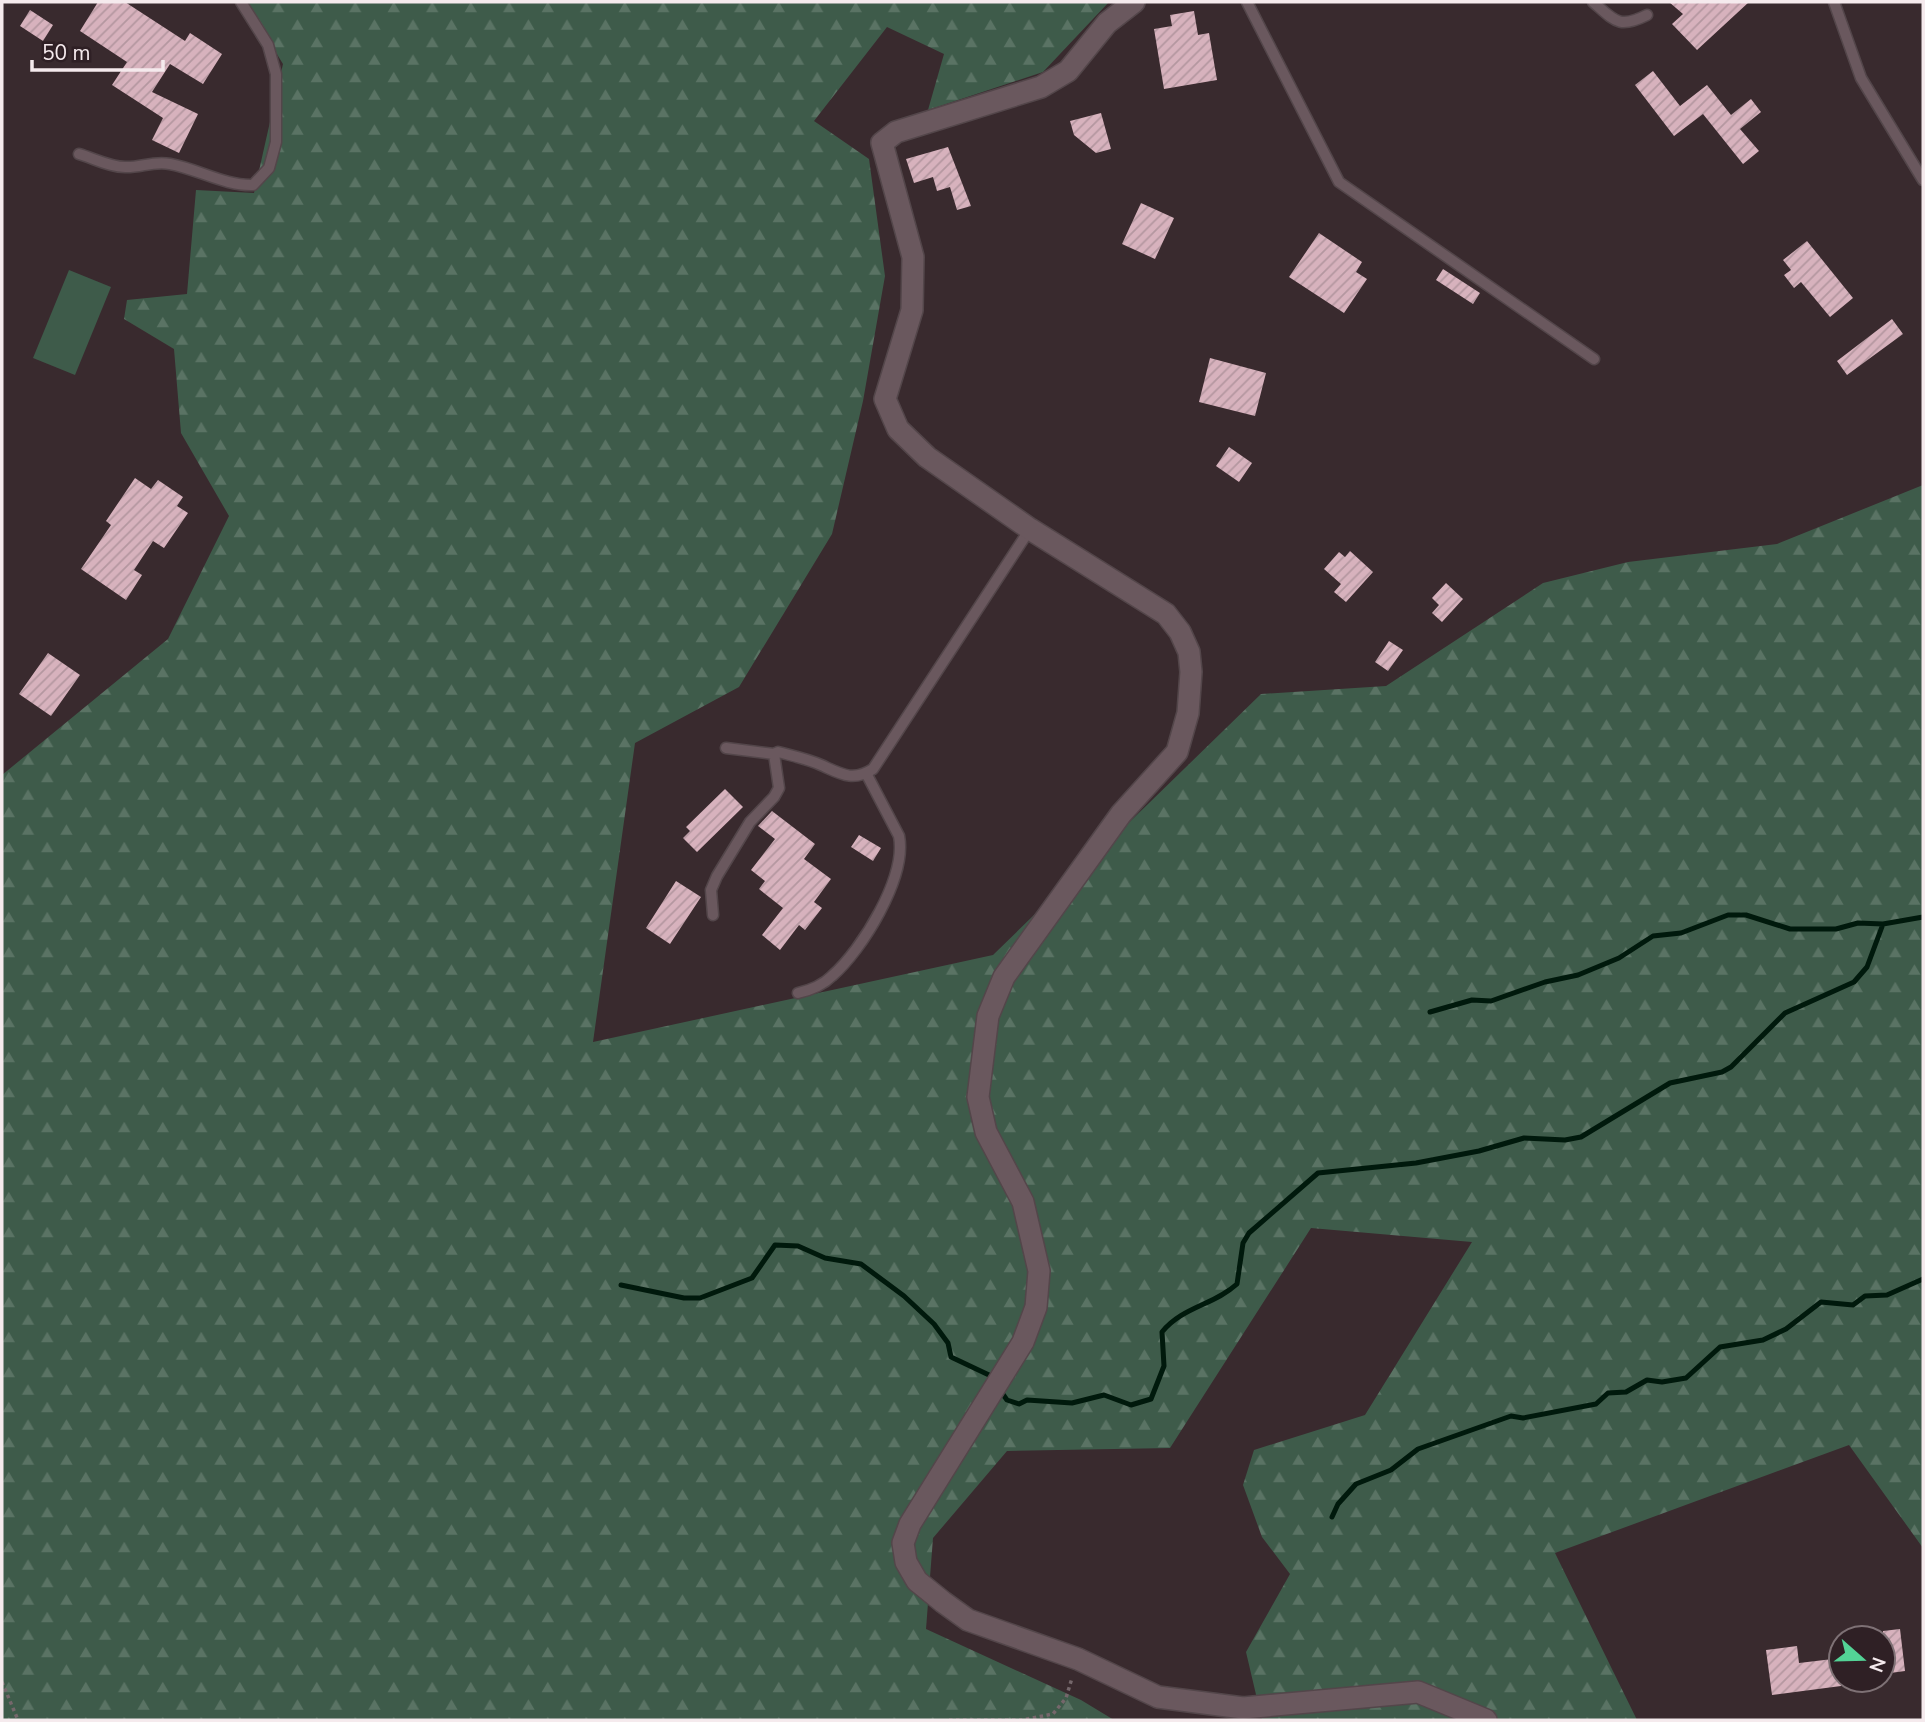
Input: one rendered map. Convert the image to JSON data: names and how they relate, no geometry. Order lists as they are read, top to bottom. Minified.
{"scale_bar":"50 m","north":"right"}
